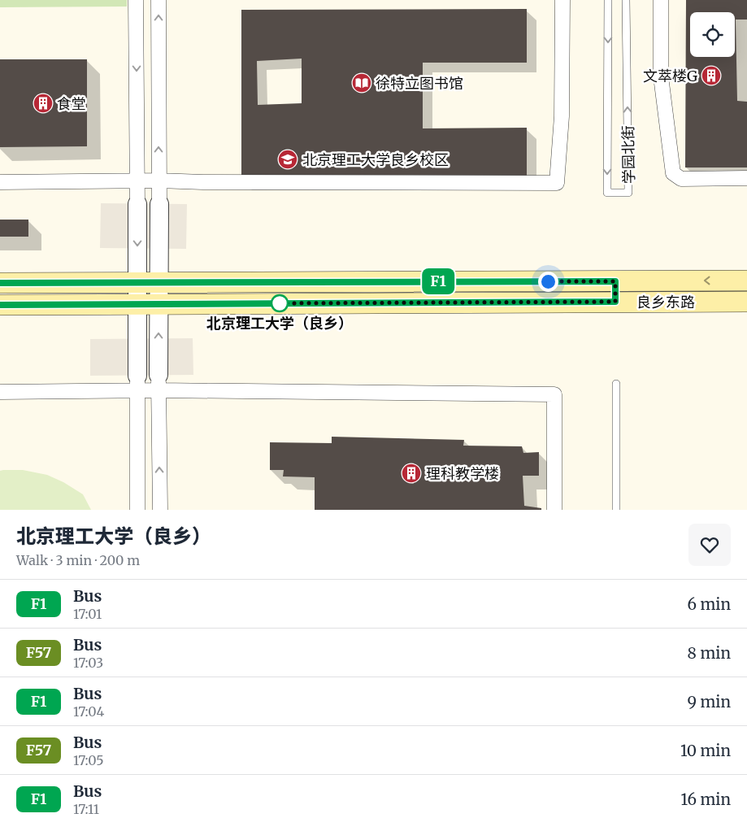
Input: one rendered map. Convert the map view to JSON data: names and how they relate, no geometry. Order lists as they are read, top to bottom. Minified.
{"streets":{"main road":["良乡东路"],"lane":["学园北街"]},"places":{"building":["文萃楼G","食堂","理科教学楼"],"library":["徐特立图书馆"],"school or university":["北京理工大学良乡校区"],"other":["北京理工大学（良乡）"]},"lines":["bus line F1"],"page":{"on_map":"F1","heading":["北京理工大学（良乡）","Walk · 3 min · 200 m"],"list":[{"mark":"F1","name":"Bus","note":"17:01","value":"6 min"},{"mark":"F57","name":"Bus","note":"17:03","value":"8 min"},{"mark":"F1","name":"Bus","note":"17:04","value":"9 min"},{"mark":"F57","name":"Bus","note":"17:05","value":"10 min"},{"mark":"F1","name":"Bus","note":"17:11","value":"16 min"}]}}
